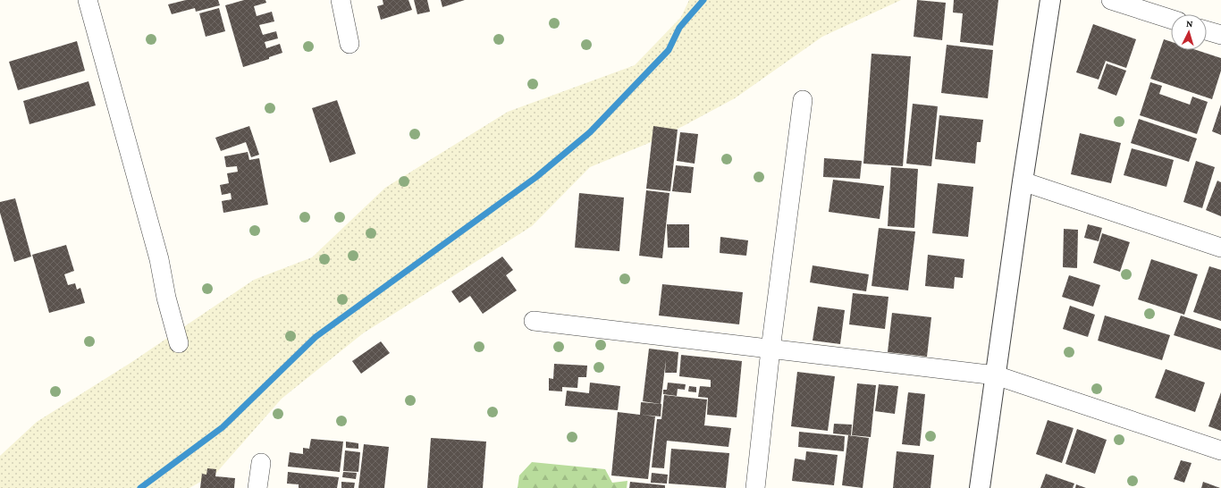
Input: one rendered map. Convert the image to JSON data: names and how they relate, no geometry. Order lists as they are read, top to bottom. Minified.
{"north":"top"}
